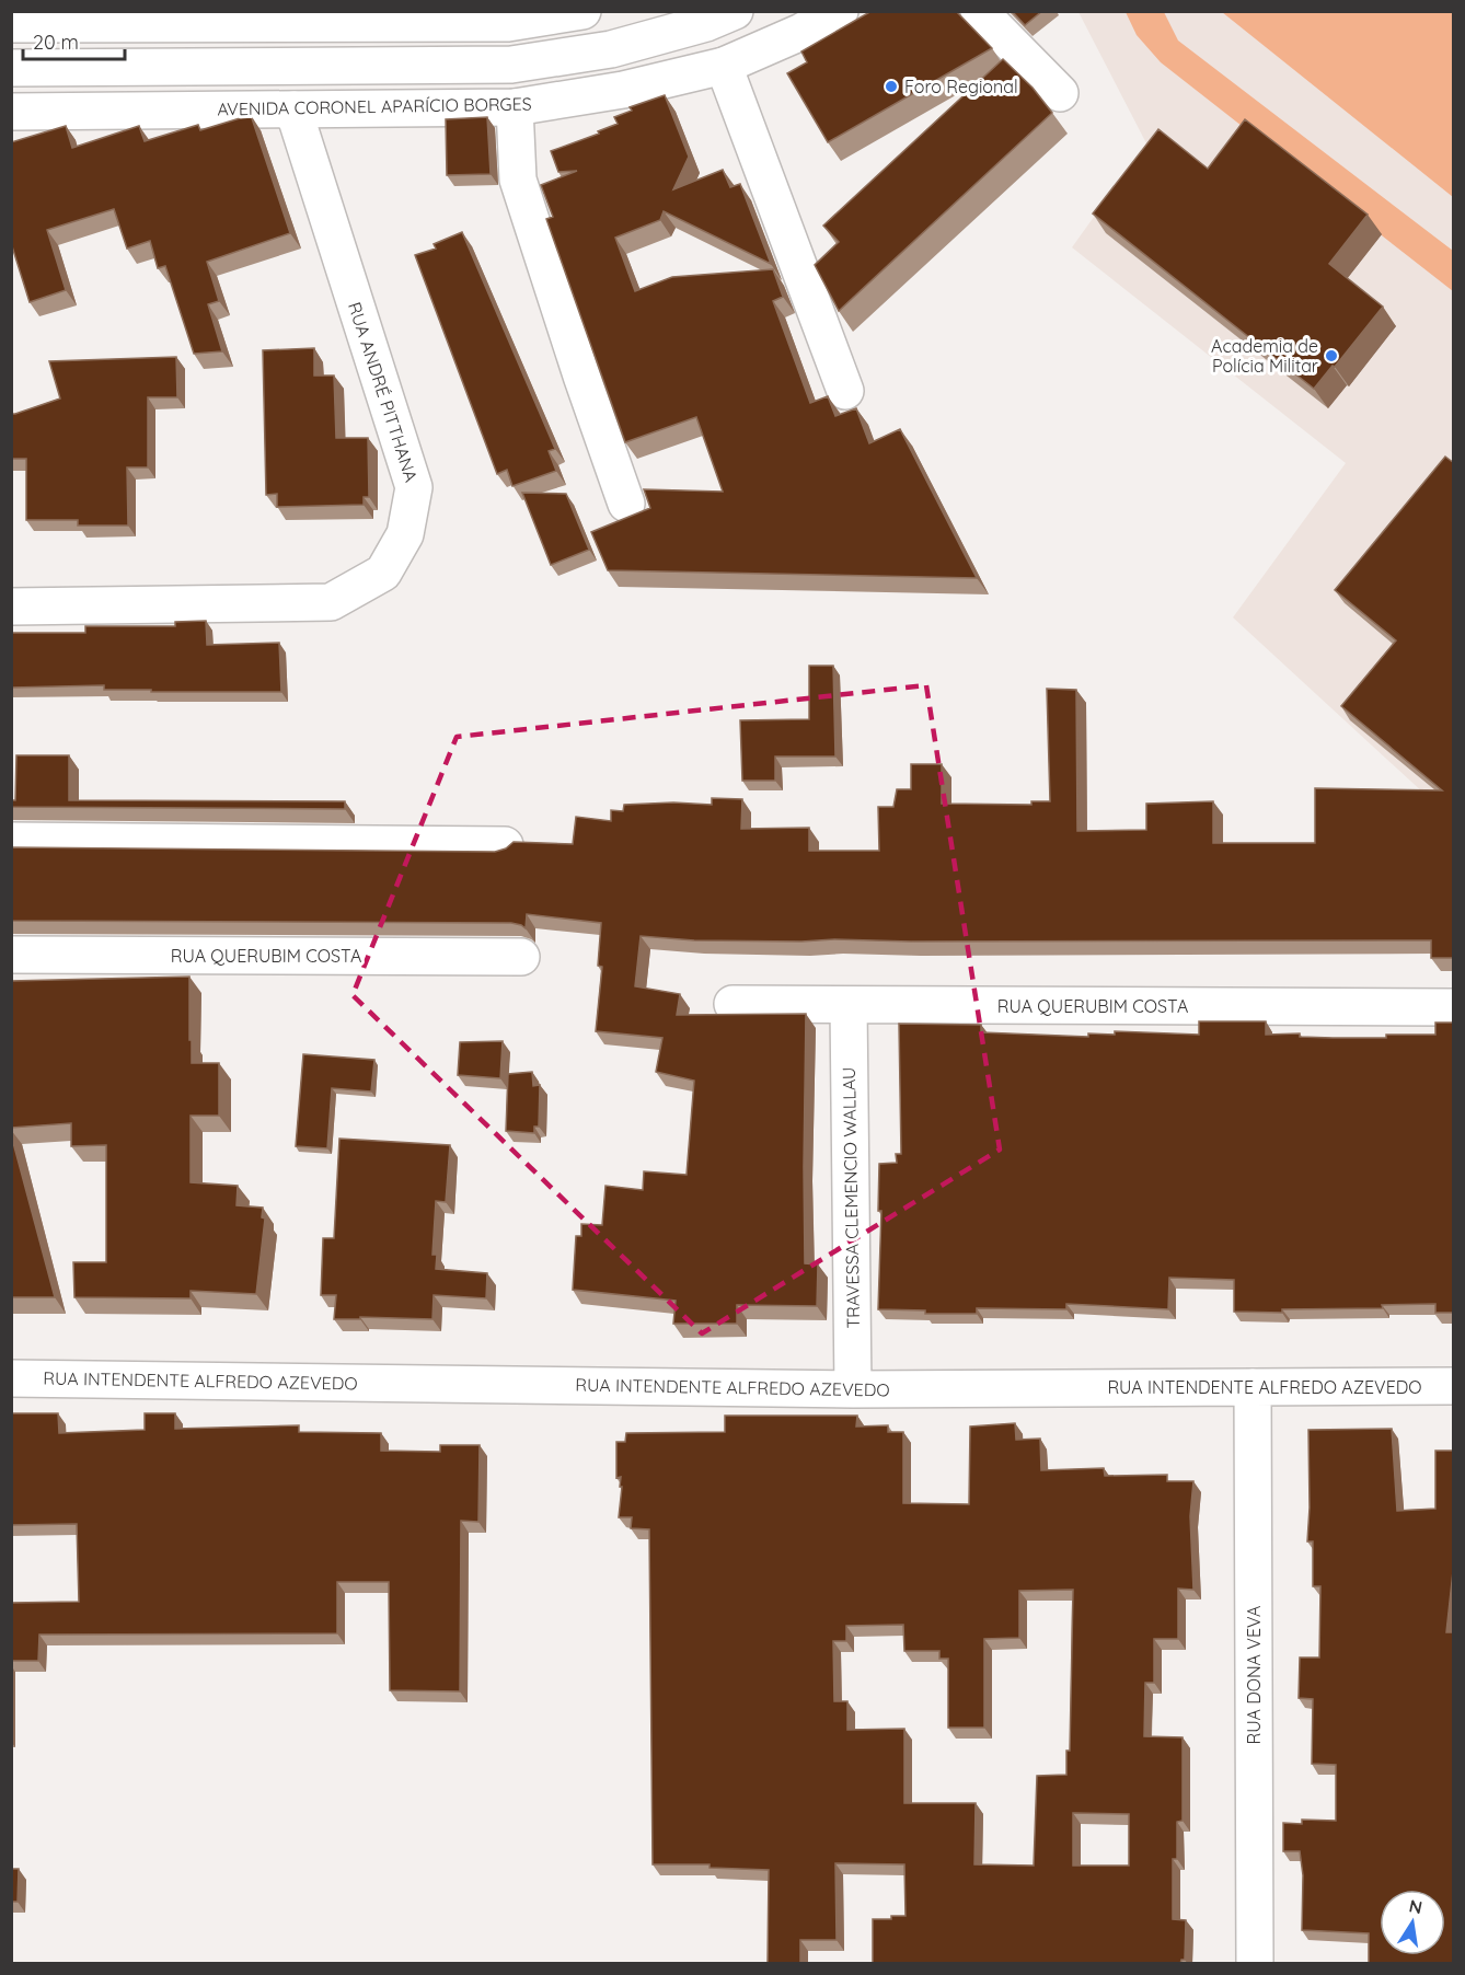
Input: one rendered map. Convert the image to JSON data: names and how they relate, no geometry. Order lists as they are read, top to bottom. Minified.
{"streets":{"street":["AVENIDA CORONEL APARÍCIO BORGES","RUA ANDRÉ PITTHANA","RUA QUERUBIM COSTA","TRAVESSA CLEMENCIO WALLAU","RUA INTENDENTE ALFREDO AZEVEDO","RUA DONA VEVA"]},"crossings":[["AVENIDA CORONEL APARÍCIO BORGES","RUA ANDRÉ PITTHANA"],["RUA QUERUBIM COSTA","TRAVESSA CLEMENCIO WALLAU"],["TRAVESSA CLEMENCIO WALLAU","RUA INTENDENTE ALFREDO AZEVEDO"],["RUA INTENDENTE ALFREDO AZEVEDO","RUA DONA VEVA"]],"places":["Foro Regional","Academia de Polícia Militar"],"scale_bar":"20 m","north":"top"}
